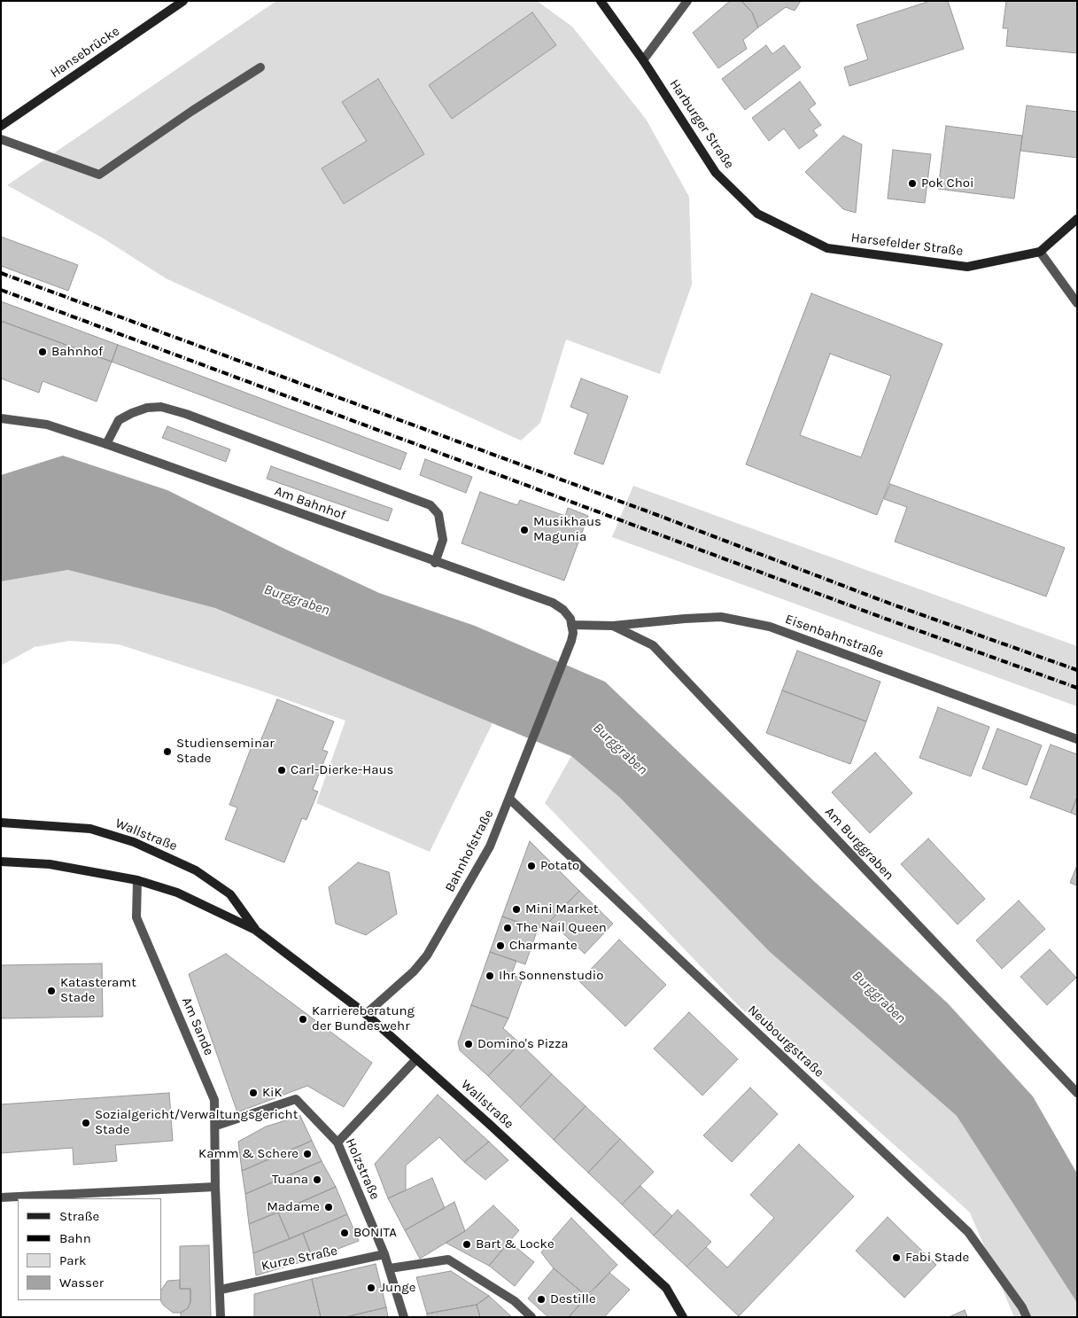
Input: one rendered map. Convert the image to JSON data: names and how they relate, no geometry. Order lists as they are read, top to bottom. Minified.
{"streets":{"main road":["Hansebrücke","Harburger Straße","Harsefelder Straße","Wallstraße"],"street":["Am Bahnhof","Eisenbahnstraße","Am Burggraben","Bahnhofstraße","Am Sande","Neubourgstraße","Holzstraße","Kurze Straße"]},"crossings":[["Harburger Straße","Harsefelder Straße"],["Am Bahnhof","Eisenbahnstraße"],["Am Bahnhof","Bahnhofstraße"],["Eisenbahnstraße","Am Burggraben"],["Eisenbahnstraße","Bahnhofstraße"],["Wallstraße","Bahnhofstraße"],["Wallstraße","Am Sande"],["Bahnhofstraße","Neubourgstraße"],["Am Sande","Holzstraße"],["Am Sande","Kurze Straße"],["Holzstraße","Kurze Straße"]],"water":["Burggraben"],"places":["Pok Choi","Bahnhof","Musikhaus Magunia","Studienseminar Stade","Carl-Dierke-Haus","Potato","Mini Market","The Nail Queen","Charmante","Ihr Sonnenstudio","Katasteramt Stade","Karriereberatung der Bundeswehr","Domino's Pizza","KiK","Sozialgericht/Verwaltungsgericht Stade","Kamm & Schere","Tuana","Madame","BONITA","Bart & Locke","Fabi Stade","Junge","Destille"],"legend":["Straße","Bahn","Park","Wasser"]}
